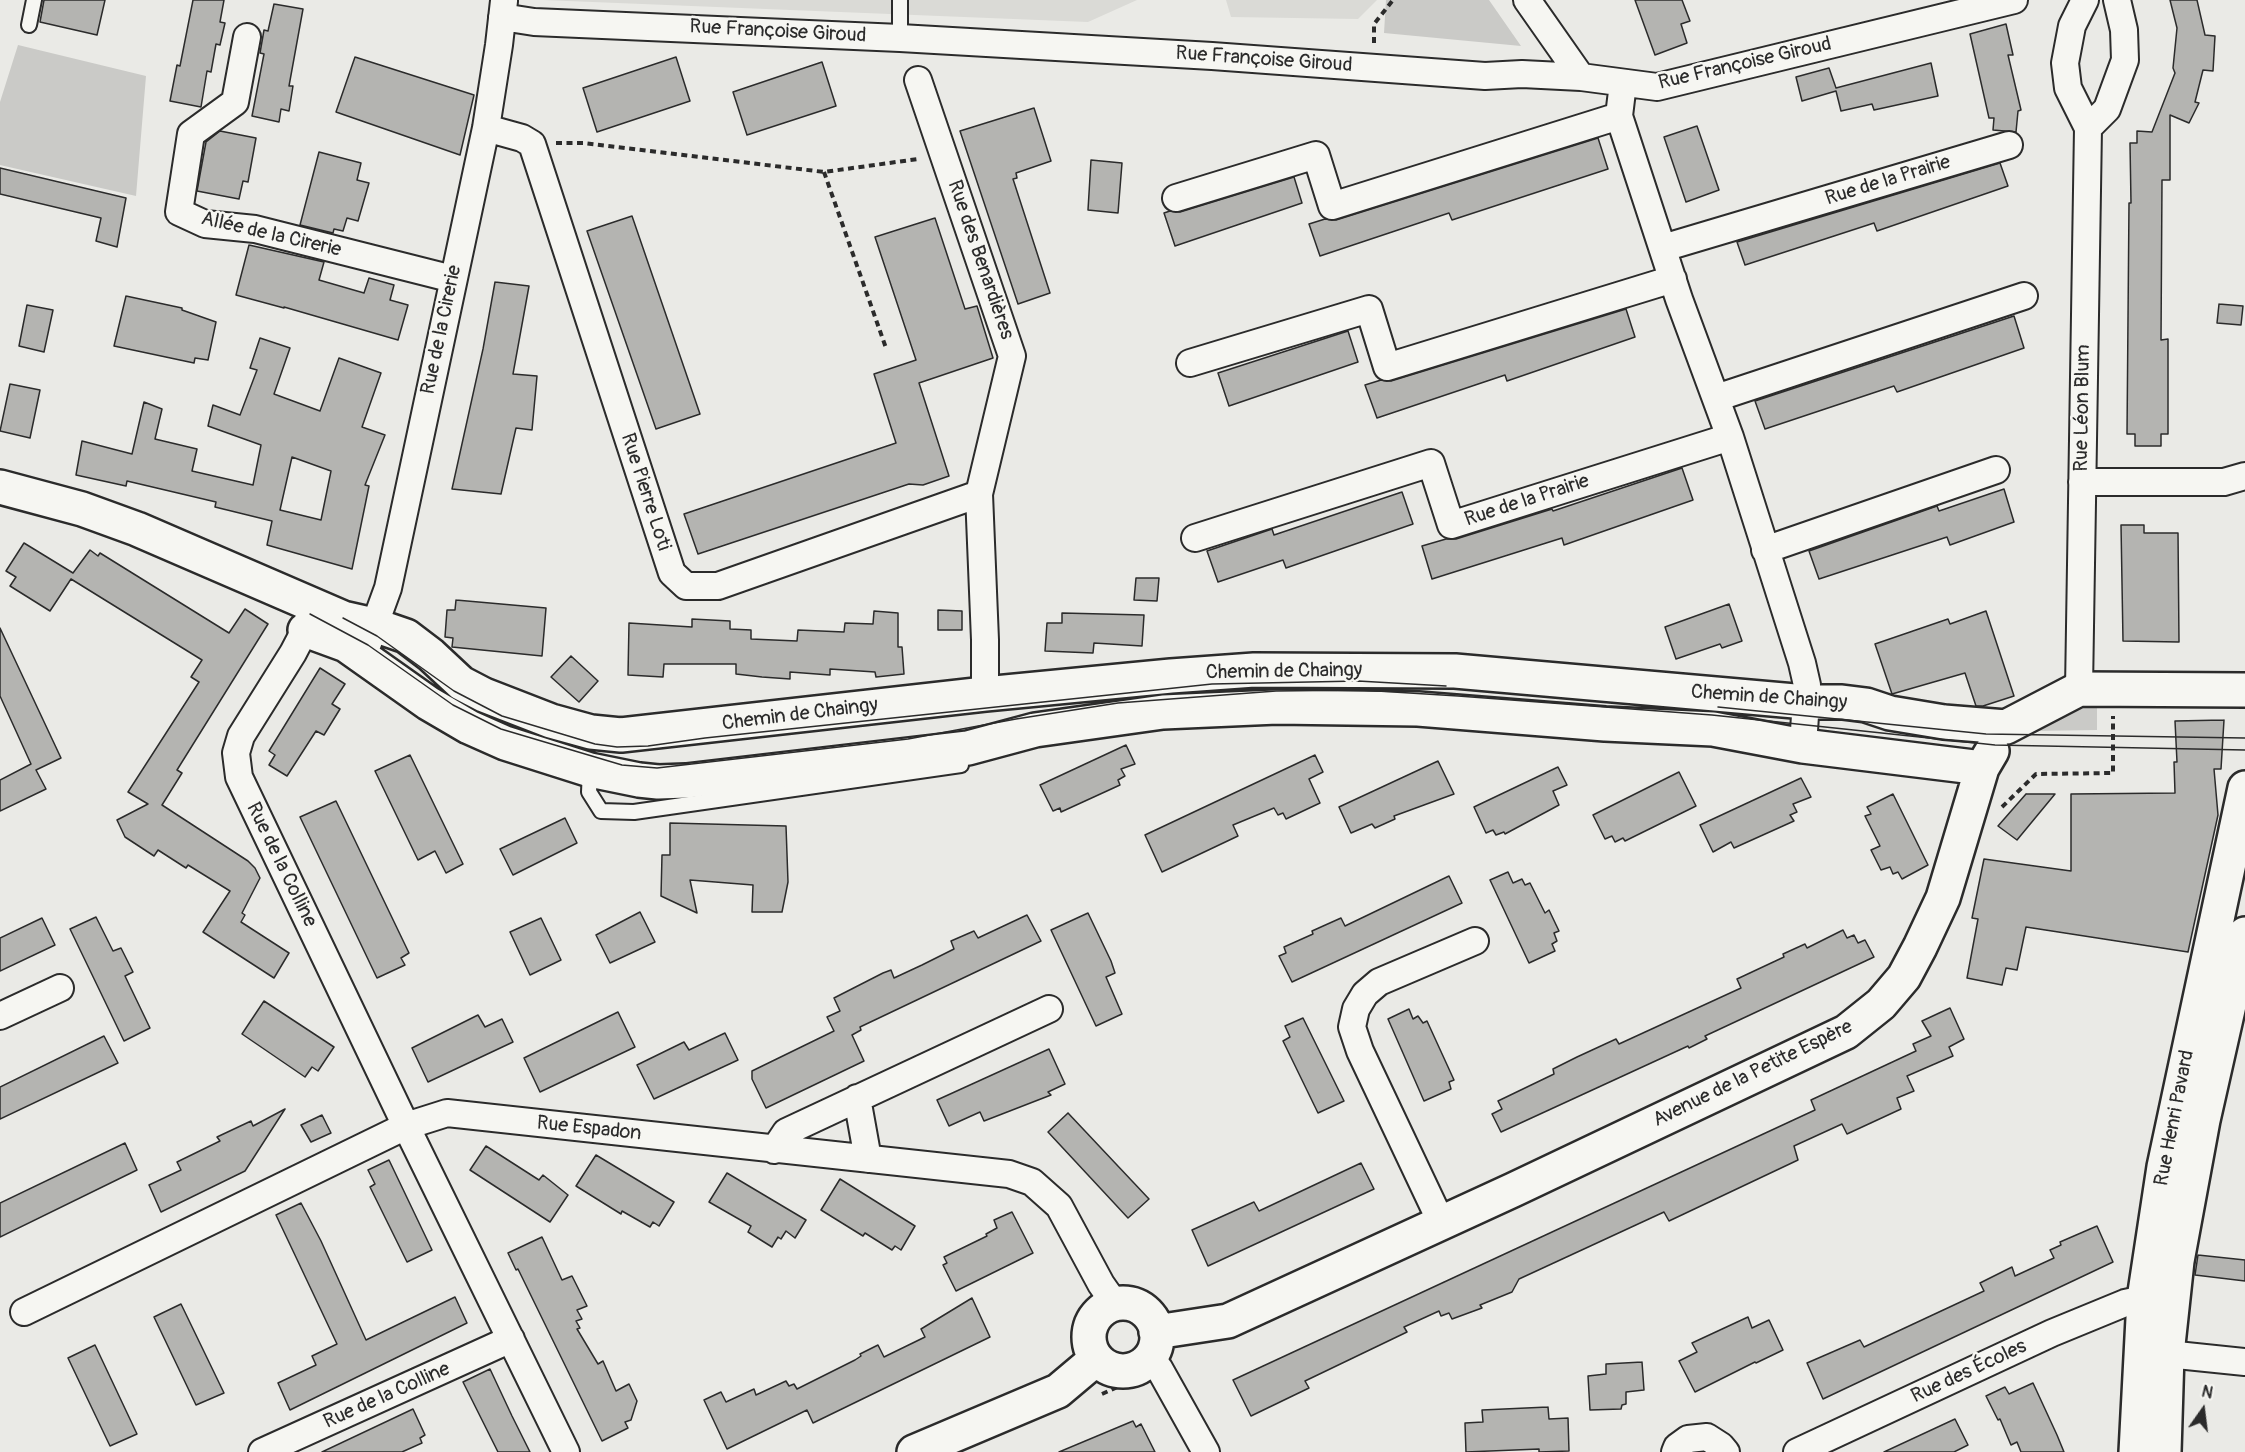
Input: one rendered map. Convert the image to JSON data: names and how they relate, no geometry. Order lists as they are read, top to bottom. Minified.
{"streets":{"street":["Rue Françoise Giroud","Rue de la Prairie","Allée de la Cirerie","Rue des Benardières","Rue de la Cirerie","Rue Léon Blum","Rue Pierre Loti","Chemin de Chaingy","Rue de la Colline","Avenue de la Petite Espère","Rue Henri Pavard","Rue Espadon","Rue des Écoles"]},"crossings":[["Rue Françoise Giroud","Rue de la Cirerie"],["Allée de la Cirerie","Rue de la Cirerie"],["Rue des Benardières","Rue Pierre Loti"],["Rue des Benardières","Chemin de Chaingy"],["Rue de la Cirerie","Chemin de Chaingy"],["Chemin de Chaingy","Rue de la Colline"],["Chemin de Chaingy","Avenue de la Petite Espère"],["Rue de la Colline","Rue Espadon"],["Avenue de la Petite Espère","Rue Espadon"],["Rue Henri Pavard","Rue des Écoles"]],"north":"top"}
